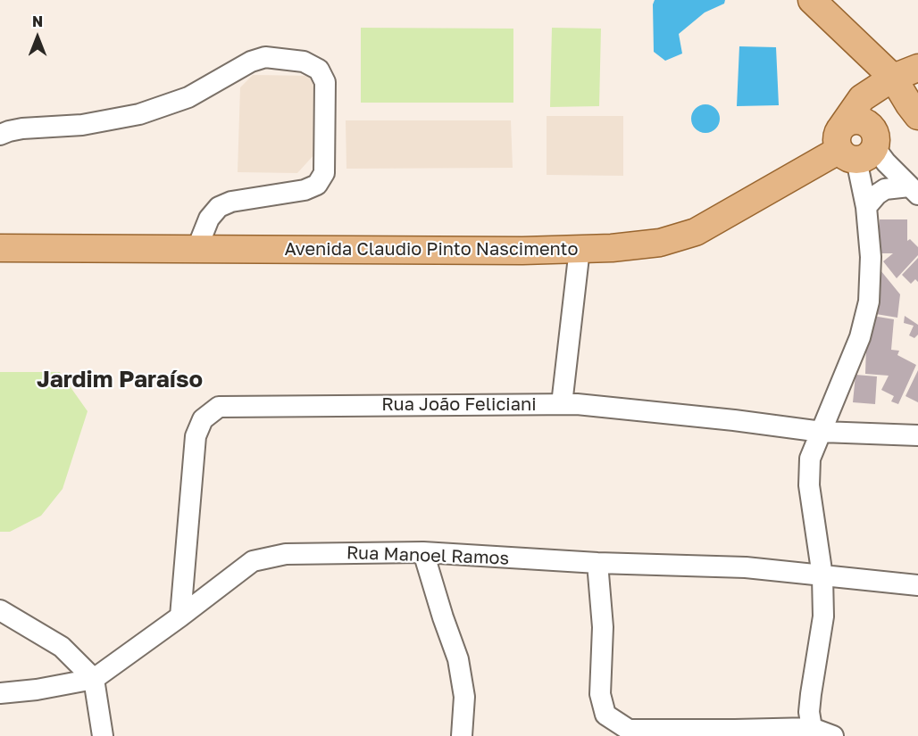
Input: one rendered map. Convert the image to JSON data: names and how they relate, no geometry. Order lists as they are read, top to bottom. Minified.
{"streets":{"main road":["Avenida Claudio Pinto Nascimento"],"street":["Rua João Feliciani","Rua Manoel Ramos"]},"crossings":[["Rua João Feliciani","Rua Manoel Ramos"]],"districts":["Jardim Paraíso"],"north":"top"}
